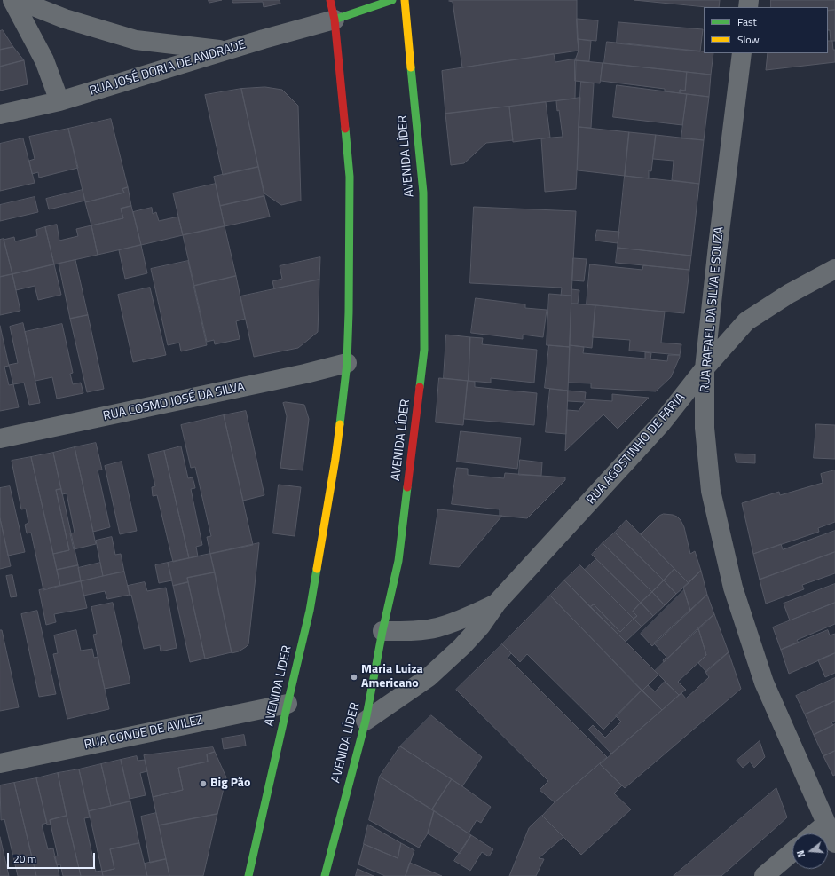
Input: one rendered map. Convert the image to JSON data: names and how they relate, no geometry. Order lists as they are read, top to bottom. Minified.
{"streets":{"main road":["AVENIDA LÍDER","AVENIDA LIDER"],"street":["RUA JOSÉ DORIA DE ANDRADE","RUA RAFAEL DA SILVA E SOUZA","RUA COSMO JOSÉ DA SILVA","RUA AGOSTINHO DE FARIA","RUA CONDE DE AVILEZ"]},"crossings":[["AVENIDA LÍDER","RUA AGOSTINHO DE FARIA"],["RUA RAFAEL DA SILVA E SOUZA","RUA AGOSTINHO DE FARIA"],["RUA COSMO JOSÉ DA SILVA","AVENIDA LIDER"],["AVENIDA LIDER","RUA CONDE DE AVILEZ"]],"places":["Maria Luiza Americano","Big Pão"],"legend":["Fast","Slow"],"scale_bar":"20 m","north":"left"}
